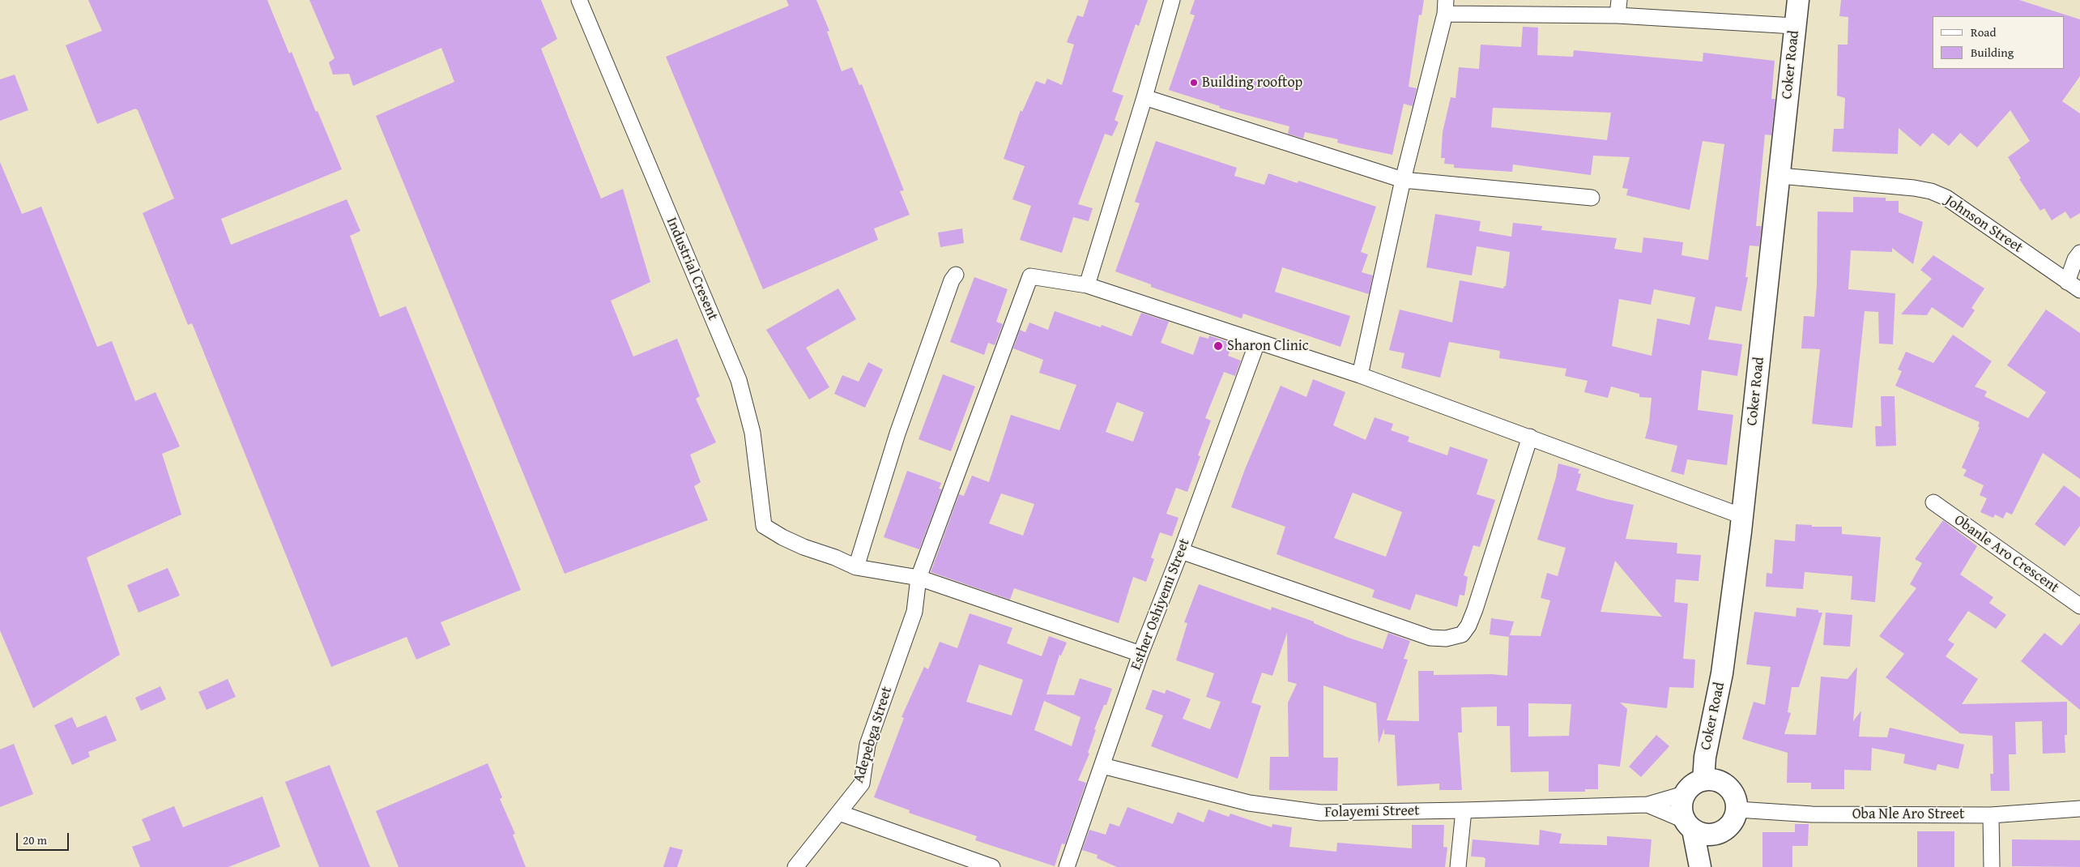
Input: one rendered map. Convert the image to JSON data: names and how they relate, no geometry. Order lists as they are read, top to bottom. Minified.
{"streets":{"main road":["Coker Road"],"street":["Johnson Street","Industrial Cresent","Obanle Aro Crescent","Esther Oshiyemi Street","Adepebga Street","Folayemi Street","Oba Nle Aro Street"]},"crossings":[["Coker Road","Johnson Street"],["Coker Road","Oba Nle Aro Street"],["Esther Oshiyemi Street","Folayemi Street"]],"places":["Building rooftop","Sharon Clinic"],"legend":["Road","Building"],"scale_bar":"20 m"}
